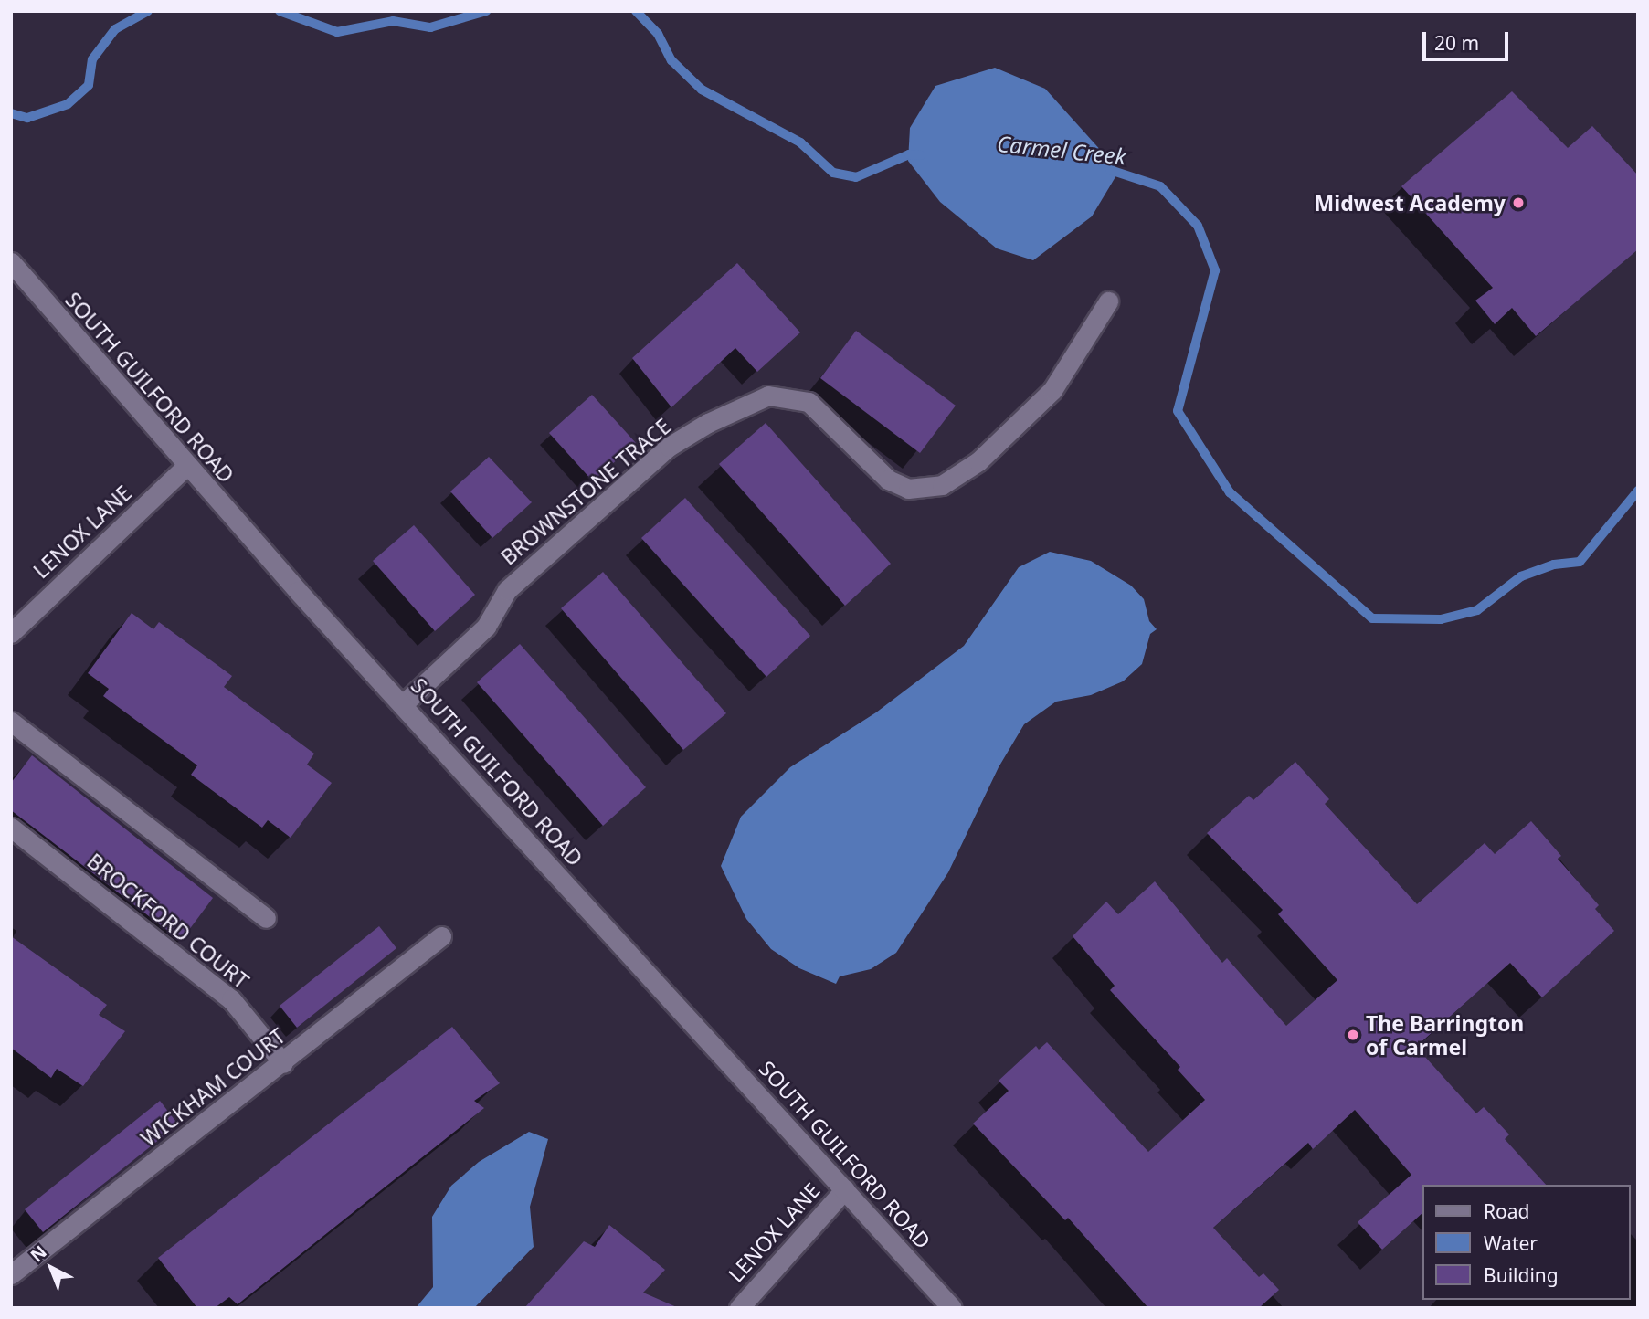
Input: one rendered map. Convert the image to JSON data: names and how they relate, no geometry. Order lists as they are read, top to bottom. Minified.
{"streets":{"street":["SOUTH GUILFORD ROAD","BROWNSTONE TRACE","LENOX LANE","BROCKFORD COURT","WICKHAM COURT"]},"crossings":[["SOUTH GUILFORD ROAD","BROWNSTONE TRACE"],["SOUTH GUILFORD ROAD","LENOX LANE"],["BROCKFORD COURT","WICKHAM COURT"]],"water":["Carmel Creek"],"places":["Midwest Academy","The Barrington of Carmel"],"legend":["Road","Water","Building"],"scale_bar":"20 m","north":"top left"}
